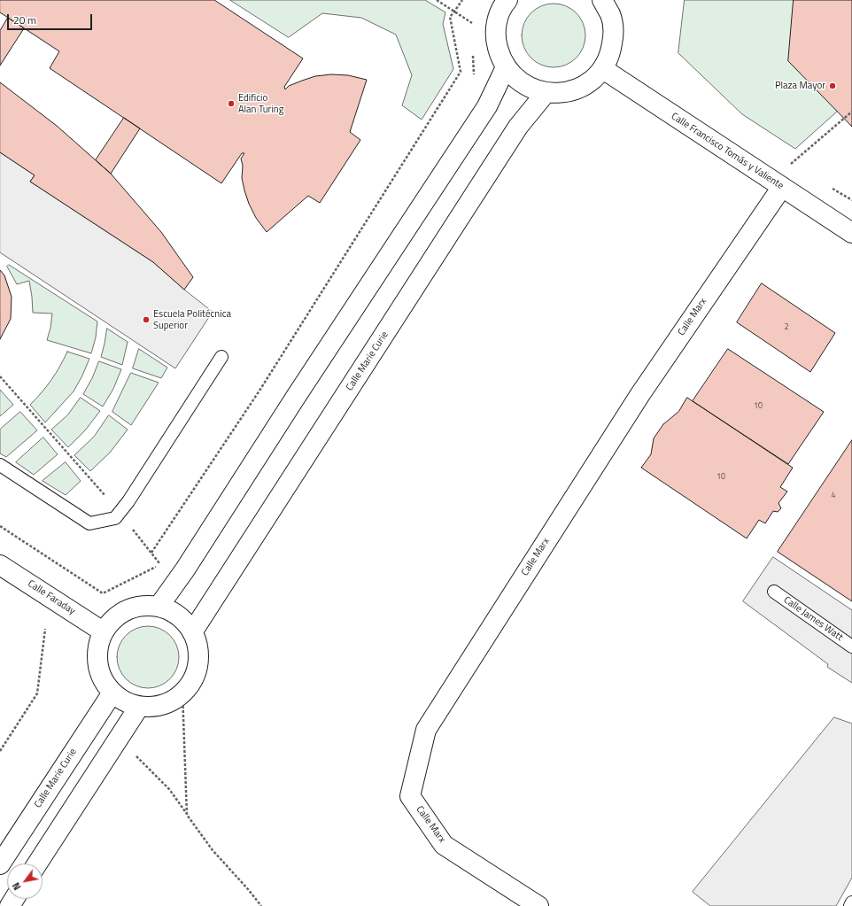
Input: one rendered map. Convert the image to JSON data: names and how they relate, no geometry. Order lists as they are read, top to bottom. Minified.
{"streets":{"street":["Calle Francisco Tomás y Valiente","Calle Marx","Calle Marie Curie","Calle Faraday"],"lane":["Calle James Watt"]},"crossings":[["Calle Francisco Tomás y Valiente","Calle Marx"],["Calle Marie Curie","Calle Faraday"]],"places":["Plaza Mayor","Edificio Alan Turing","Escuela Politécnica Superior"],"house_numbers":["2","10","10","4"],"scale_bar":"20 m","north":"bottom left"}
